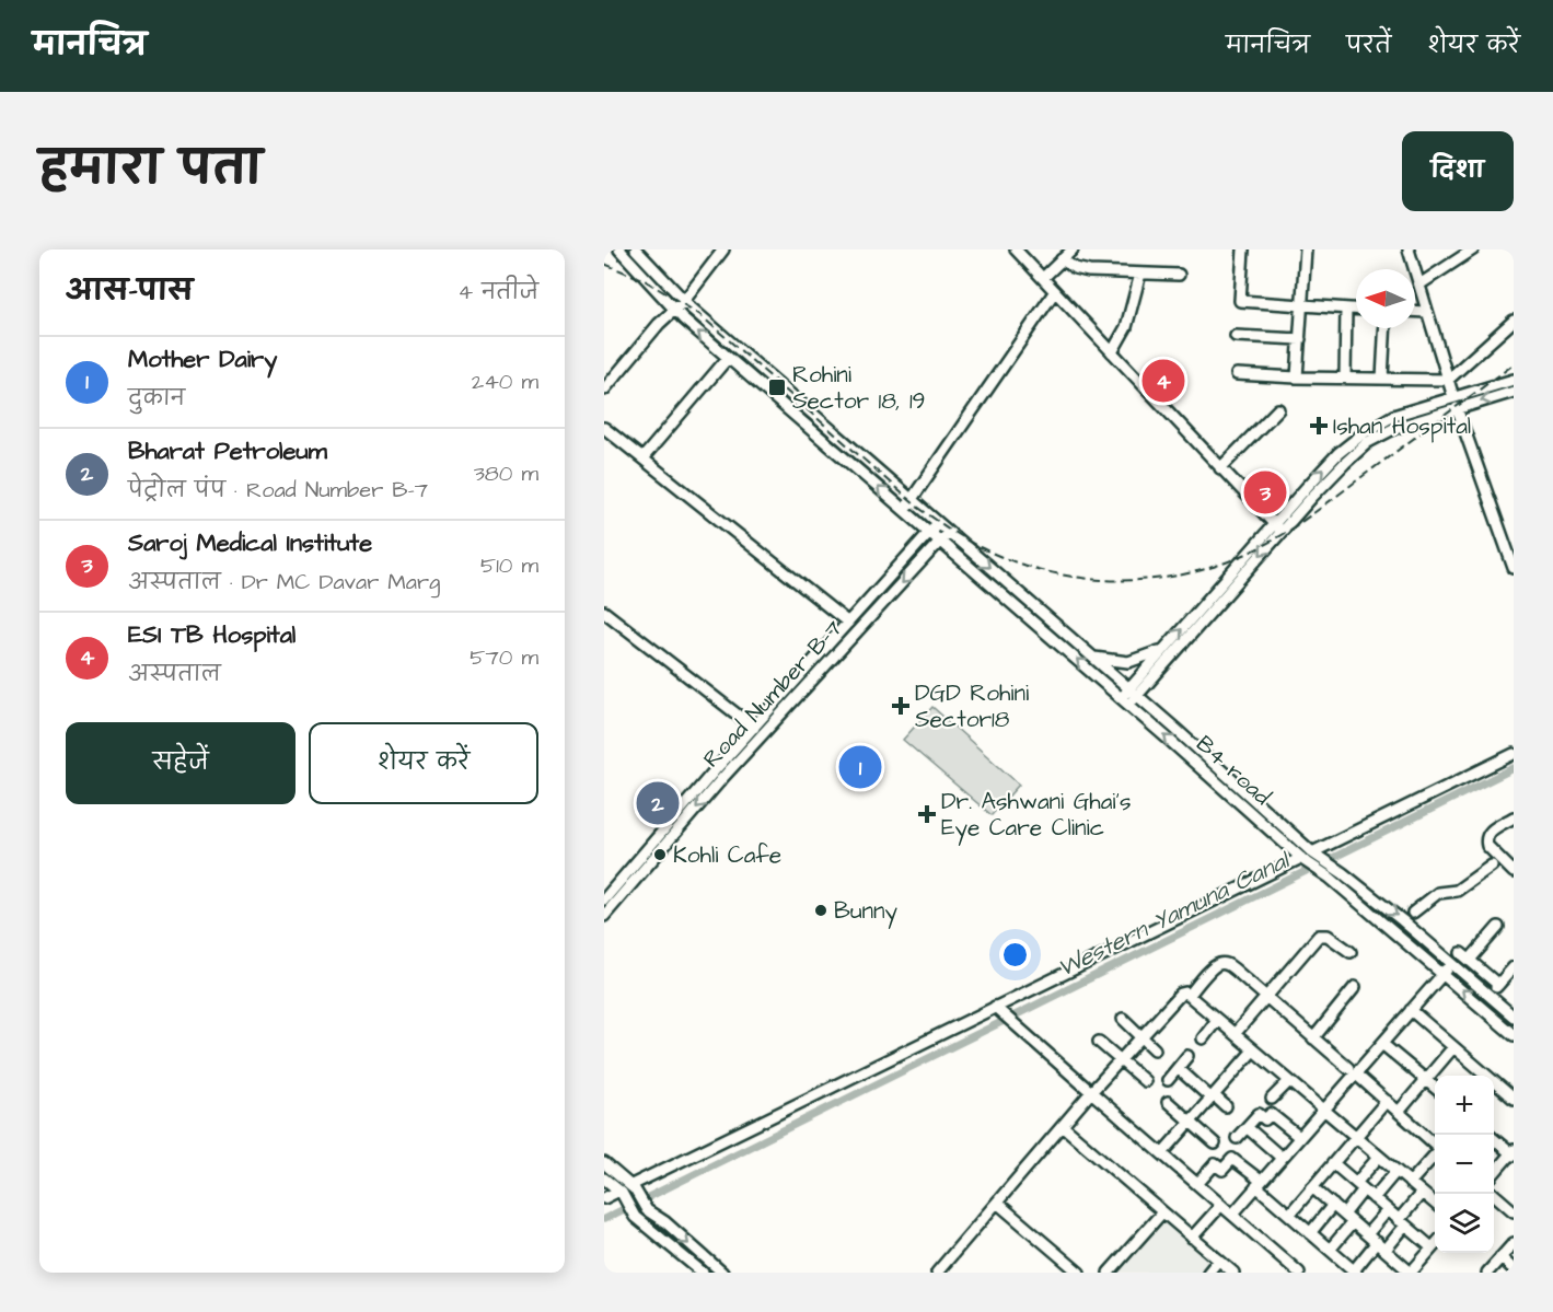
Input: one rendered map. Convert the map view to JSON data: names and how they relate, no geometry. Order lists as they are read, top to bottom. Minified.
{"streets":{"street":["Road Number B-7","B4 road"]},"crossings":[["Road Number B-7","B4 road"]],"water":["Western Yamuna Canal"],"places":{"transit":["Rohini Sector 18, 19"],"health":["Ishan Hospital","DGD Rohini Sector18","Dr. Ashwani Ghai's Eye Care Clinic"],"other":["Kohli Cafe","Bunny"]},"north":"left","page":{"header":"मानचित्र","nav":["मानचित्र","परतें","शेयर करें"],"title":"हमारा पता","buttons":["दिशा",["सहेजें","शेयर करें"]],"heading":["आस-पास","4 नतीजे"],"list":[{"mark":"1","name":"Mother Dairy","note":"दुकान","value":"240 m"},{"mark":"2","name":"Bharat Petroleum","note":"पेट्रोल पंप · Road Number B-7","value":"380 m"},{"mark":"3","name":"Saroj Medical Institute","note":"अस्पताल · Dr MC Davar Marg","value":"510 m"},{"mark":"4","name":"ESI TB Hospital","note":"अस्पताल","value":"570 m"}],"pins":["4","3","1","2"],"map_buttons":["+","−"]}}
